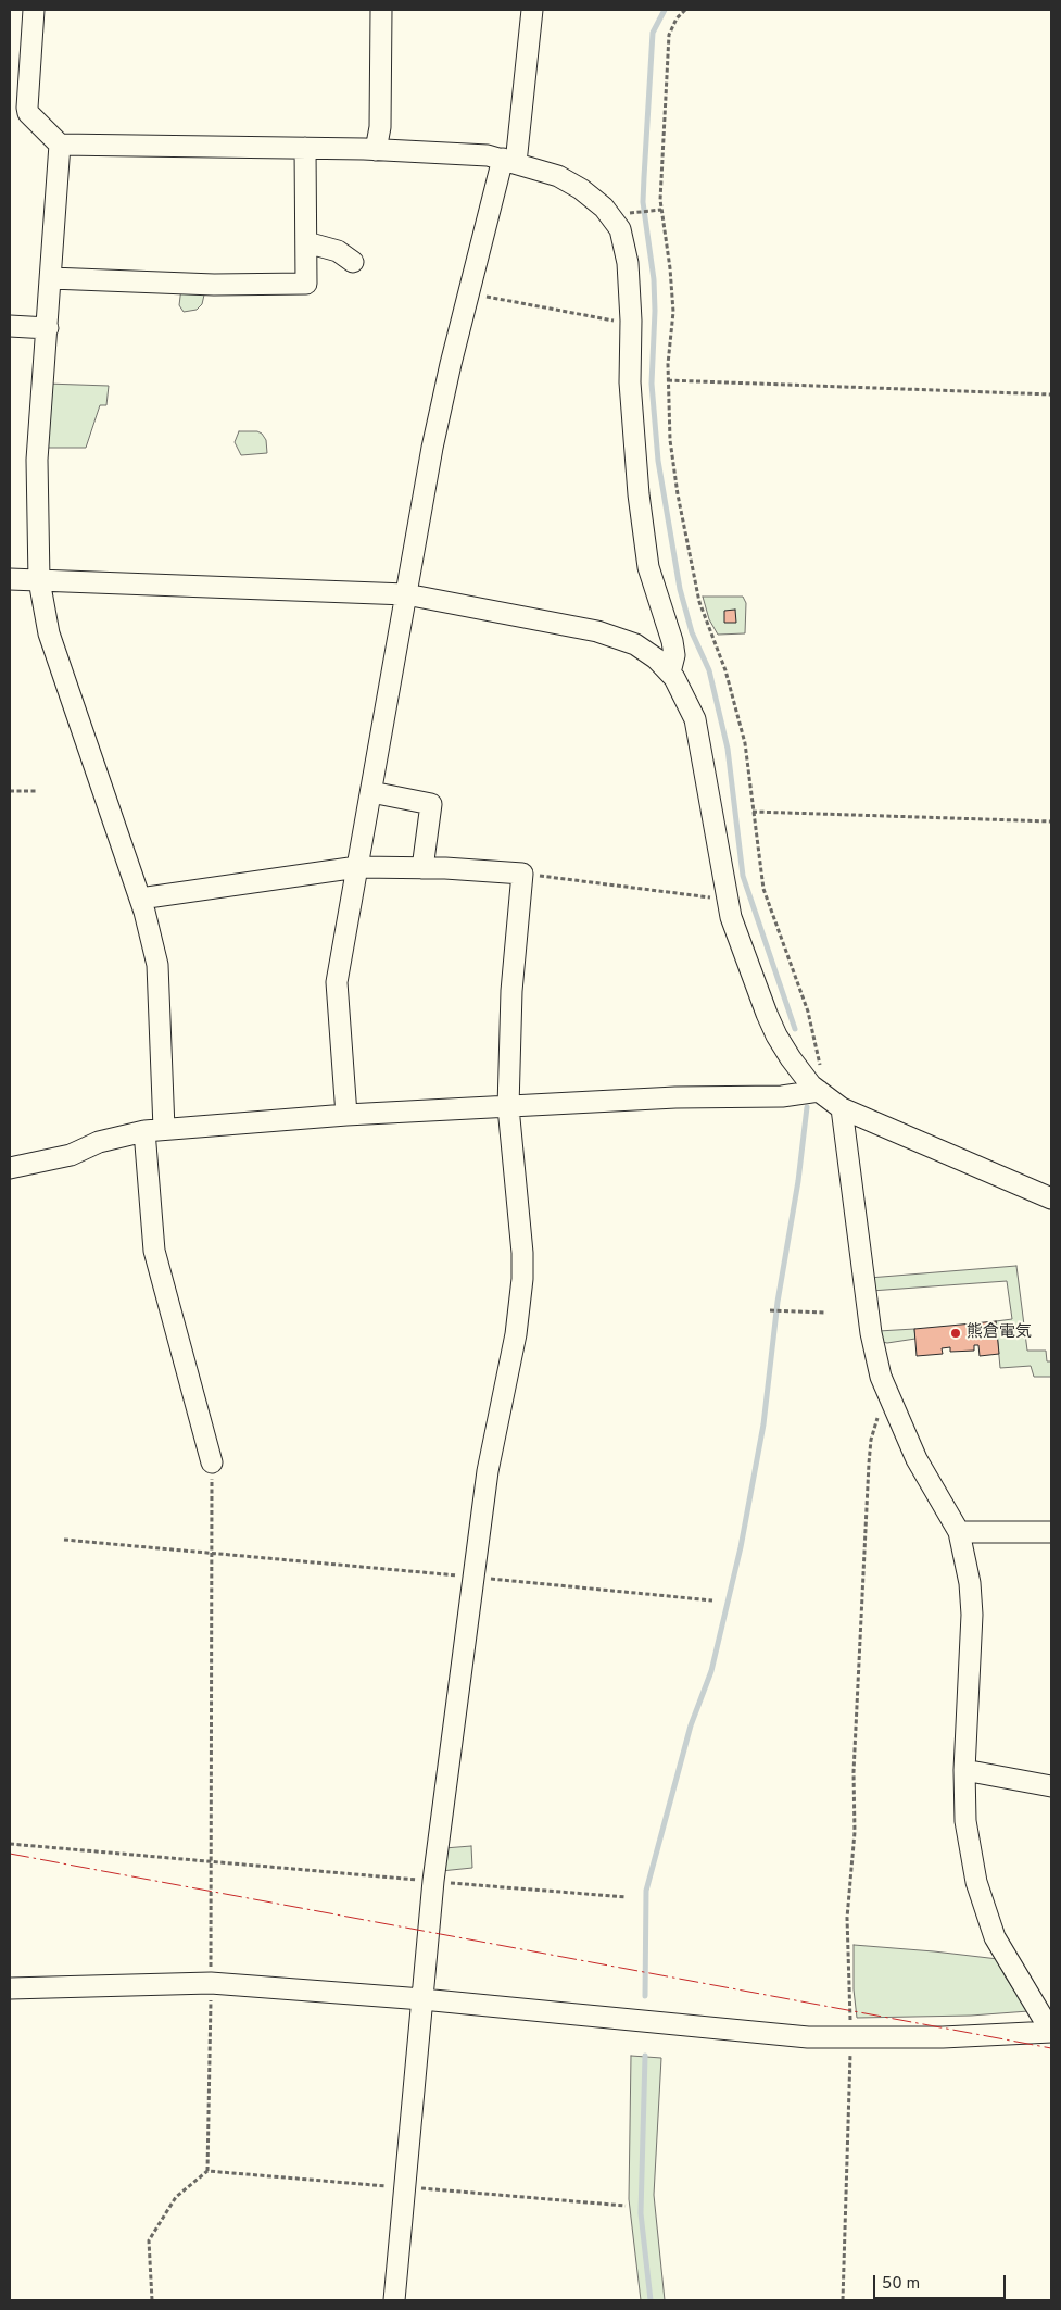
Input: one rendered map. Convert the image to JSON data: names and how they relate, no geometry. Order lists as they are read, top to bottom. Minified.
{"places":["熊倉電気"],"scale_bar":"50 m"}
